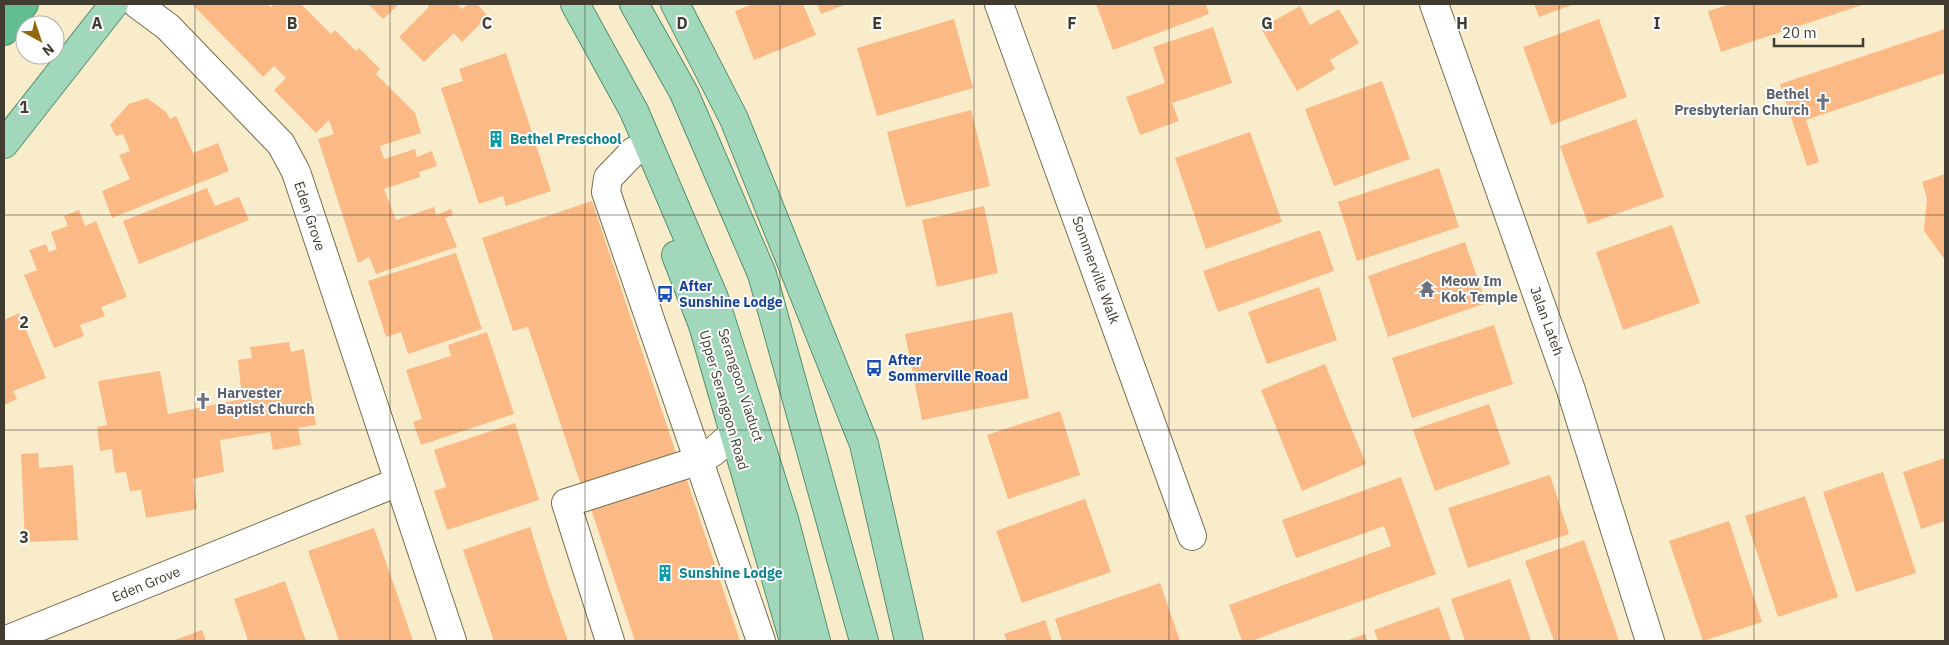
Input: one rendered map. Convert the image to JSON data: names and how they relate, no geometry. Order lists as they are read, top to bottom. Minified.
{"streets":{"main road":["Serangoon Viaduct","Upper Serangoon Road"],"street":["Eden Grove","Sommerville Walk","Jalan Lateh"]},"places":{"church":["Bethel Presbyterian Church","Harvester Baptist Church"],"building":["Bethel Preschool","Sunshine Lodge"],"temple":["Meow Im Kok Temple"],"bus stop":["After Sunshine Lodge","After Sommerville Road"]},"scale_bar":"20 m","north":"bottom right","grid":{"columns":["A","B","C","D","E","F","G","H","I"],"rows":["1","2","3"]}}
